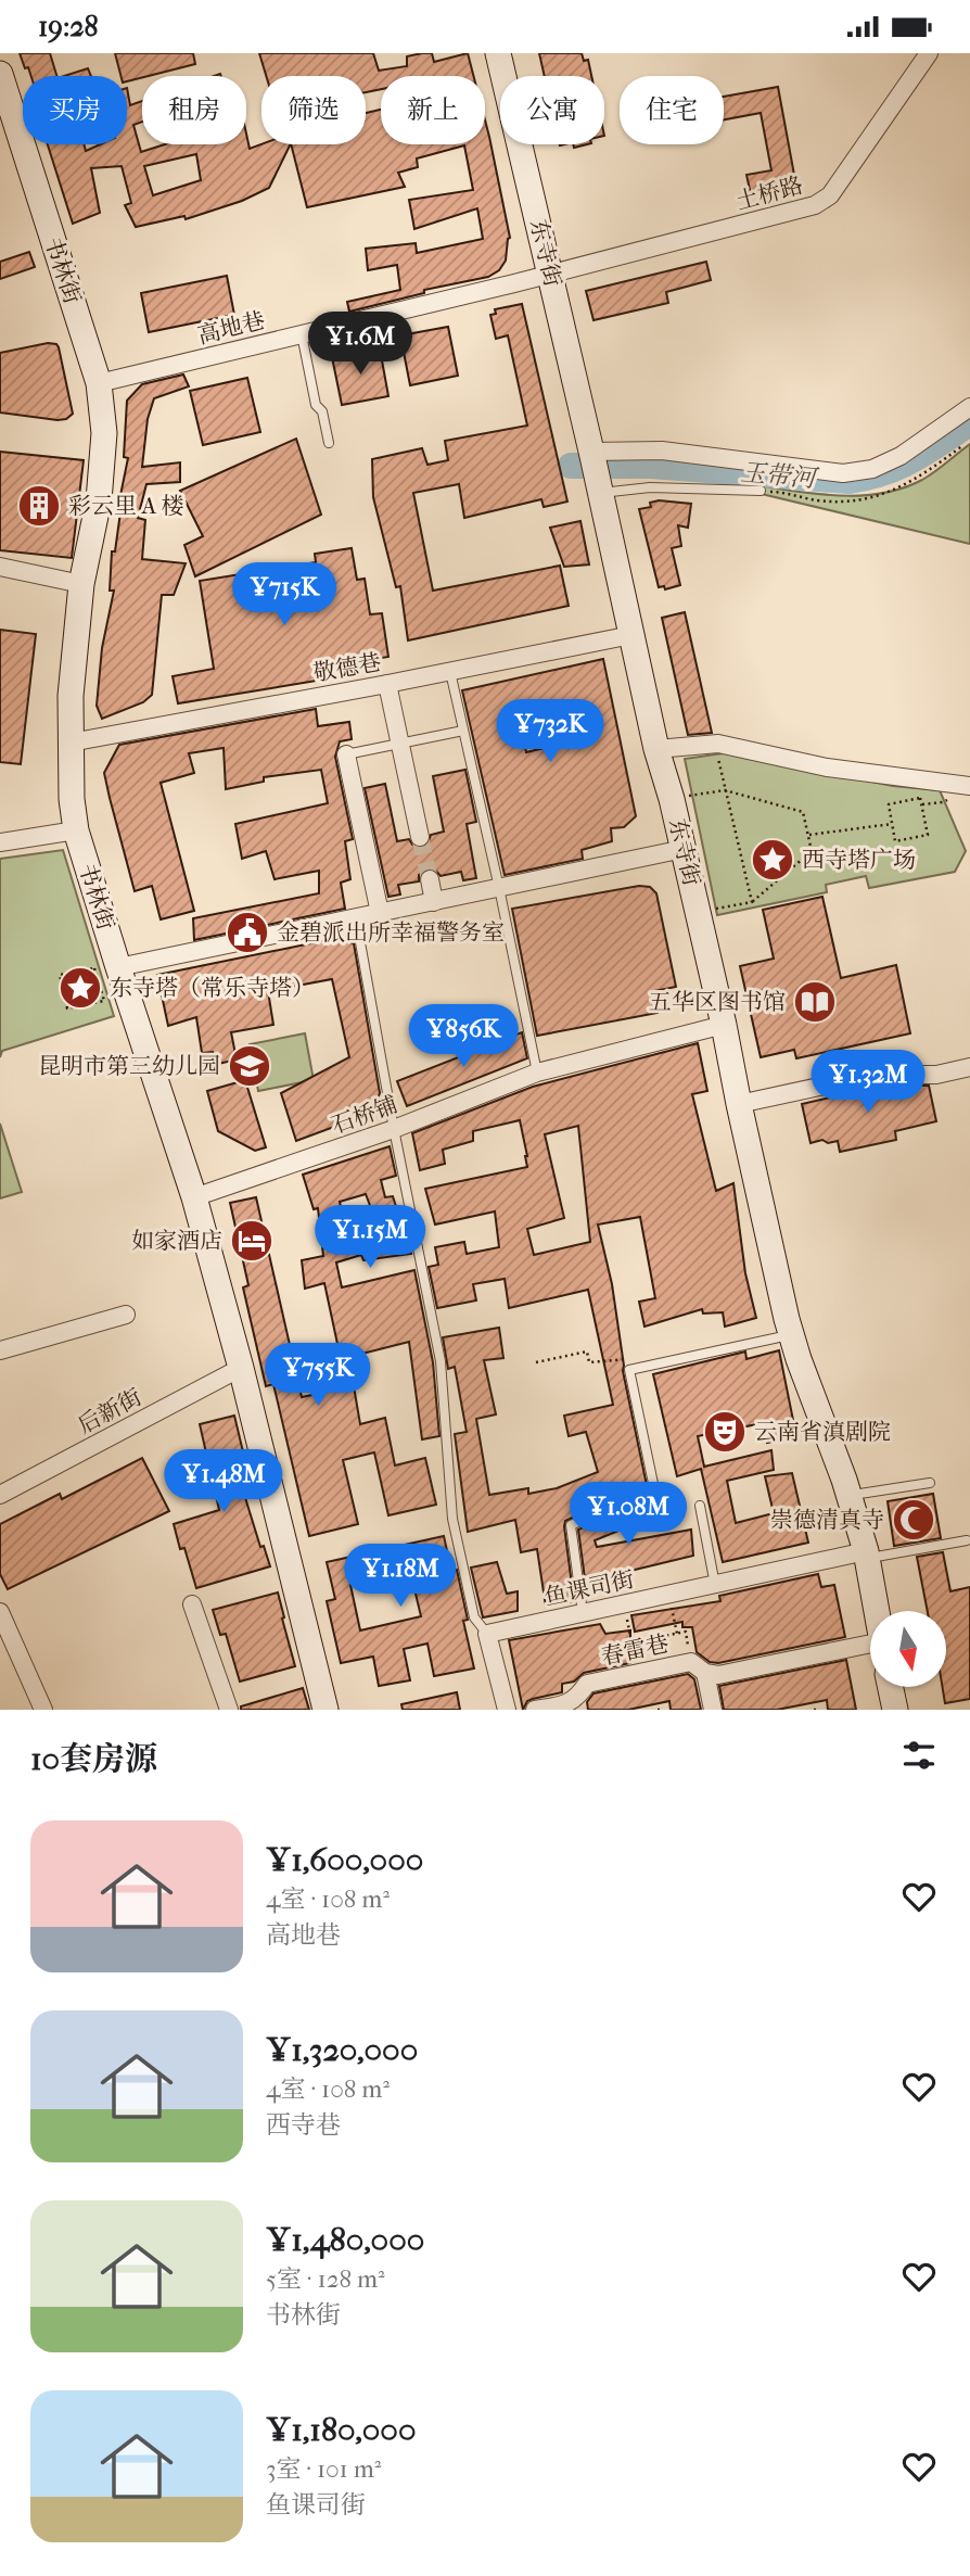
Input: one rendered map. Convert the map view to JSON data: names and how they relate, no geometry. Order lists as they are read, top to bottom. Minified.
{"streets":{"street":["土桥路","东寺街","书林街","高地巷","敬德巷","石桥铺","后新街","鱼课司街","春雷巷"]},"crossings":[["土桥路","东寺街"],["土桥路","高地巷"],["东寺街","高地巷"],["东寺街","敬德巷"],["东寺街","石桥铺"],["东寺街","鱼课司街"],["书林街","高地巷"],["书林街","敬德巷"],["书林街","石桥铺"],["书林街","后新街"]],"water":["玉带河"],"places":{"building":["彩云里 A 楼"],"place":["西寺塔广场","东寺塔（常乐寺塔）"],"public building":["金碧派出所幸福警务室"],"library":["五华区图书馆"],"school or university":["昆明市第三幼儿园"],"hotel":["如家酒店"],"theatre":["云南省滇剧院"],"mosque":["崇德清真寺"]},"north":"bottom","page":{"status":"19:28","chip":["买房","租房","筛选","新上","公寓","住宅"],"price":["¥1.6M","¥715K","¥732K","¥856K","¥1.32M","¥1.15M","¥755K","¥1.48M","¥1.08M","¥1.18M"],"heading":"10套房源","list":[{"name":"¥1,600,000","note":"4室 · 108 m² · 高地巷"},{"name":"¥1,320,000","note":"4室 · 108 m² · 西寺巷"},{"name":"¥1,480,000","note":"5室 · 128 m² · 书林街"},{"name":"¥1,180,000","note":"3室 · 101 m² · 鱼课司街"}]}}
